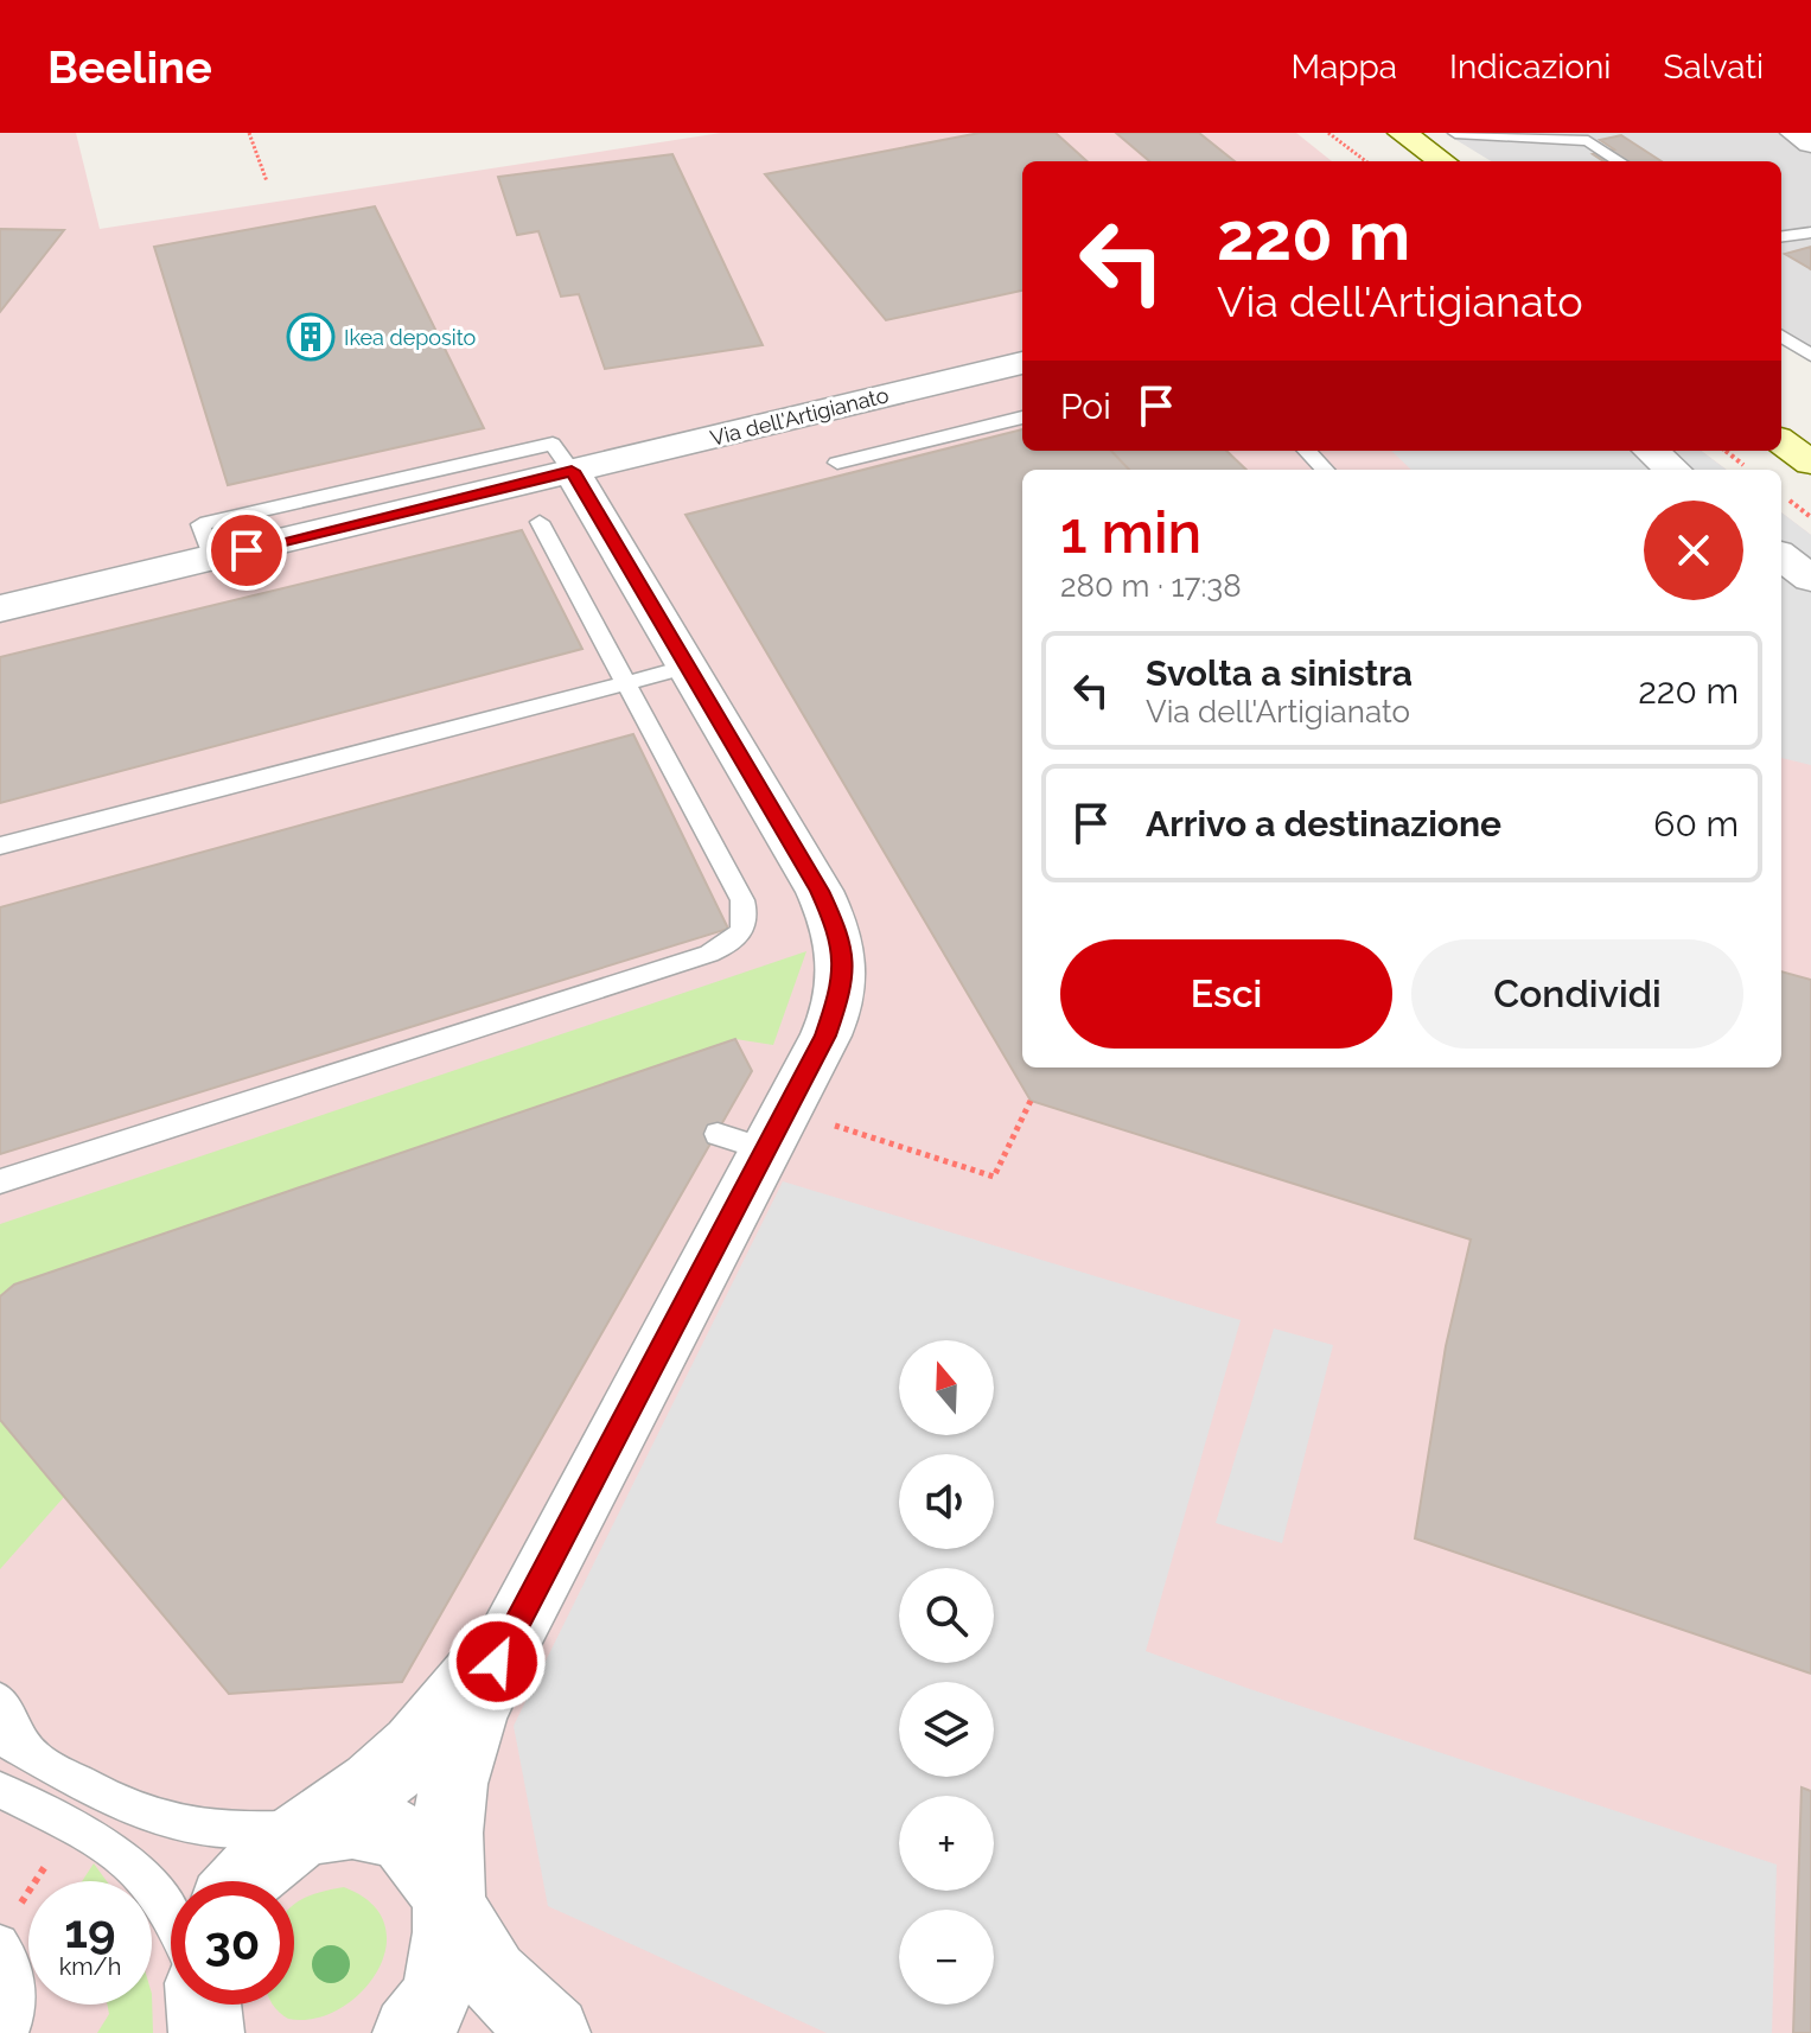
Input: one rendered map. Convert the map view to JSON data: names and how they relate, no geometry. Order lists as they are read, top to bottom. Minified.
{"streets":{"street":["Via dell'Artigianato"]},"places":{"building":["Ikea deposito"]},"north":"top","page":{"header":"Beeline","nav":["Mappa","Indicazioni","Salvati"],"turn":["220 m","Via dell'Artigianato"],"then":"Poi","heading":["1 min","280 m · 17:38"],"list":[{"name":"Svolta a sinistra","note":"Via dell'Artigianato","value":"220 m"},{"name":"Arrivo a destinazione","value":"60 m"}],"buttons":["Esci","Condividi"],"map_buttons":["+","−"],"speed":"19 km/h","limit":"30"}}
